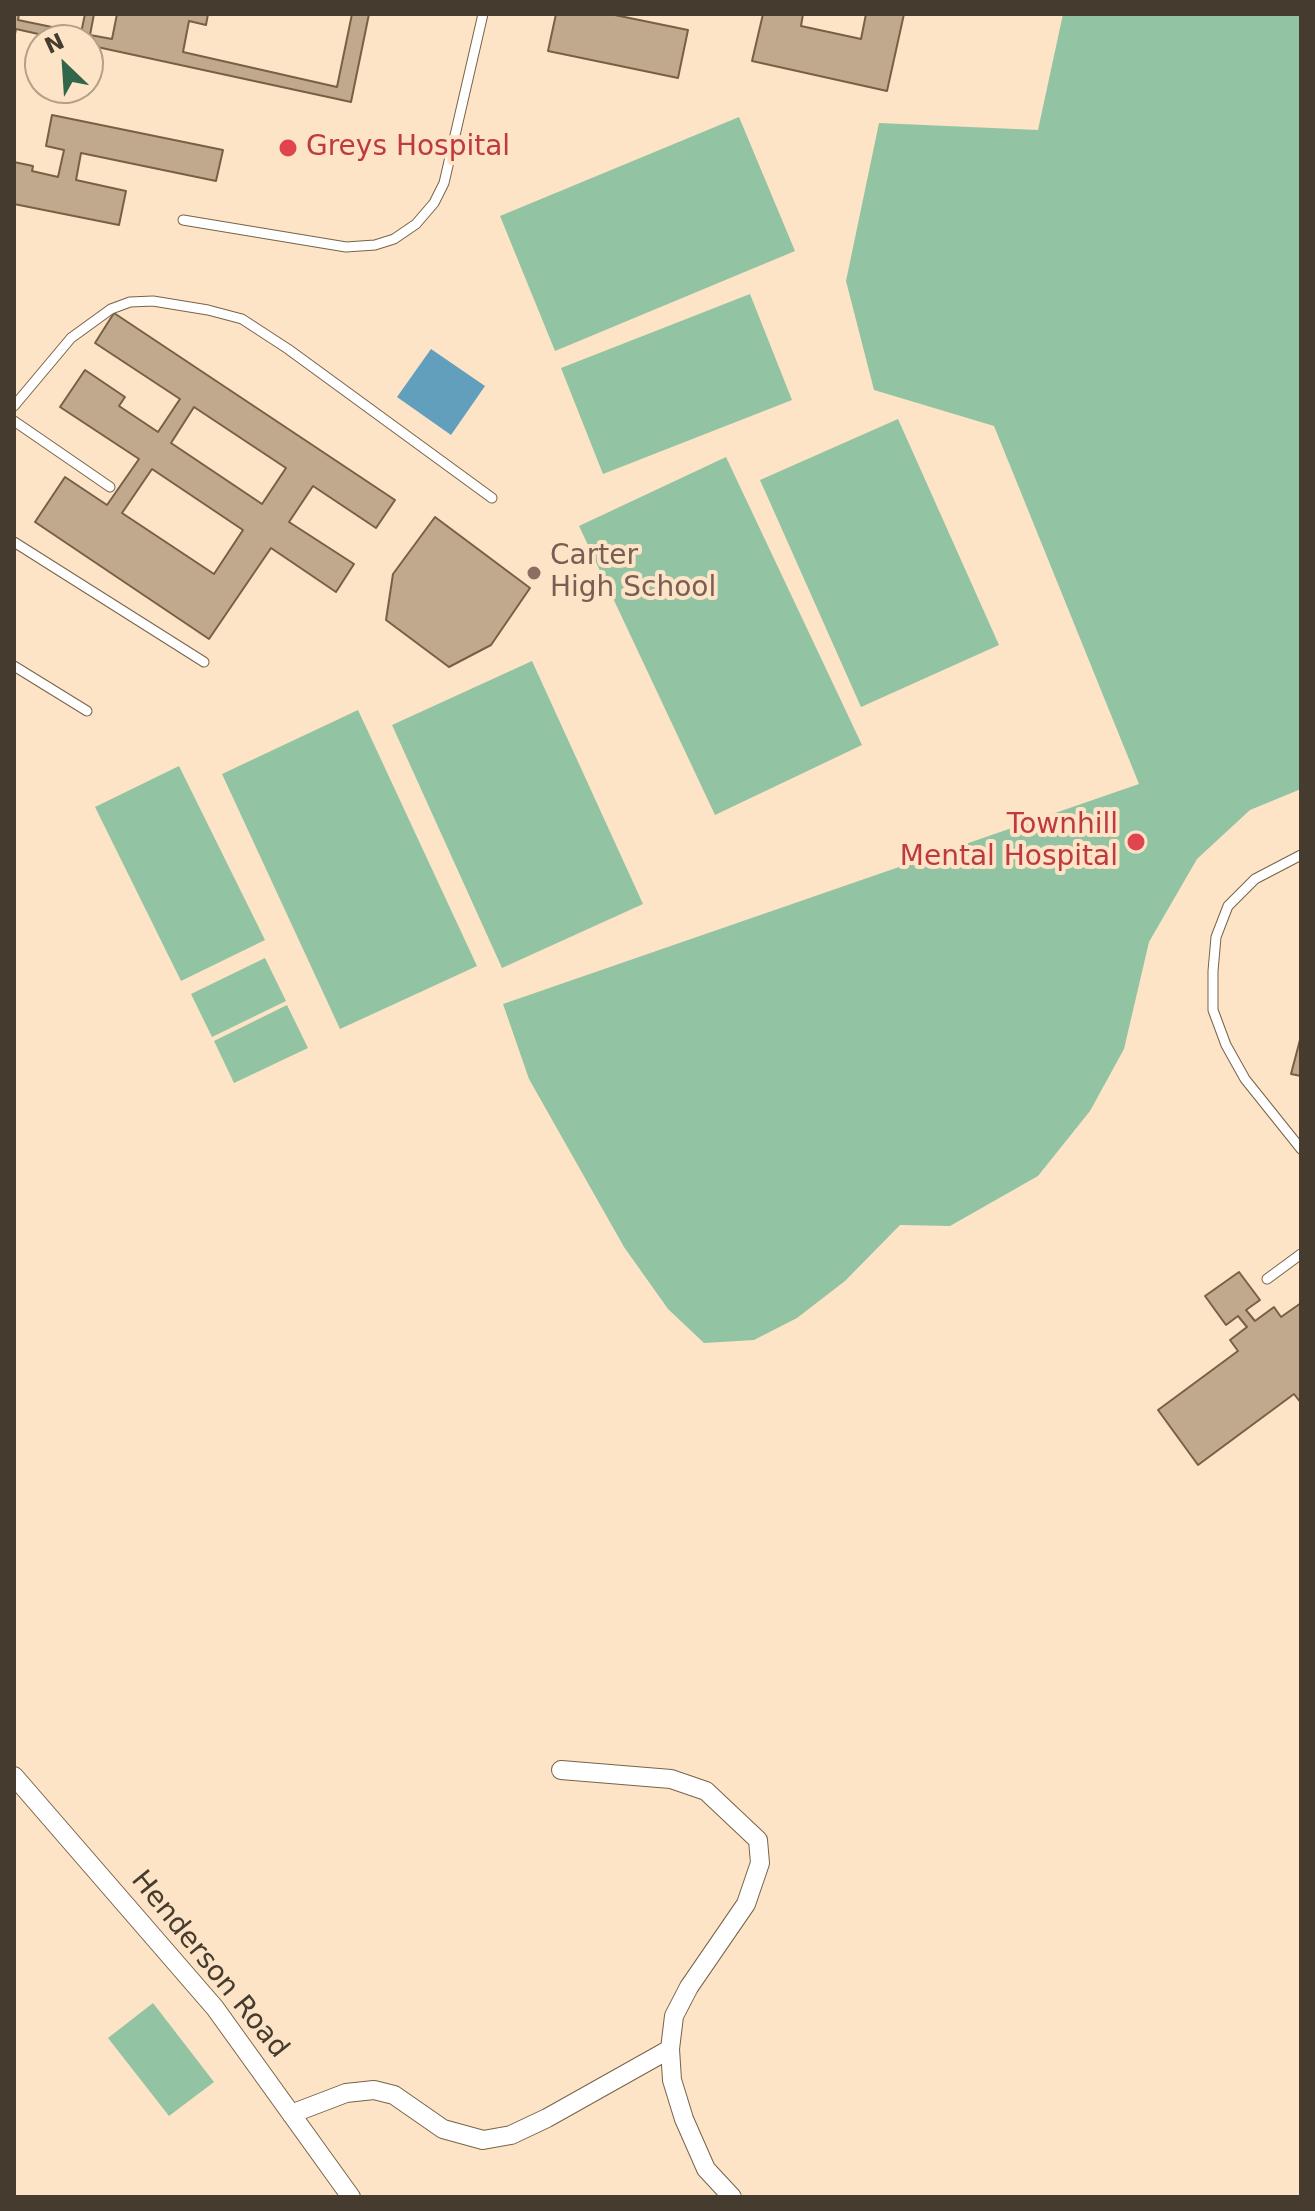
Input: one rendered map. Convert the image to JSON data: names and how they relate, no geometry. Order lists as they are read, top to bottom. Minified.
{"streets":{"street":["Henderson Road"]},"places":["Greys Hospital","Carter High School","Townhill Mental Hospital"],"north":"top left"}
